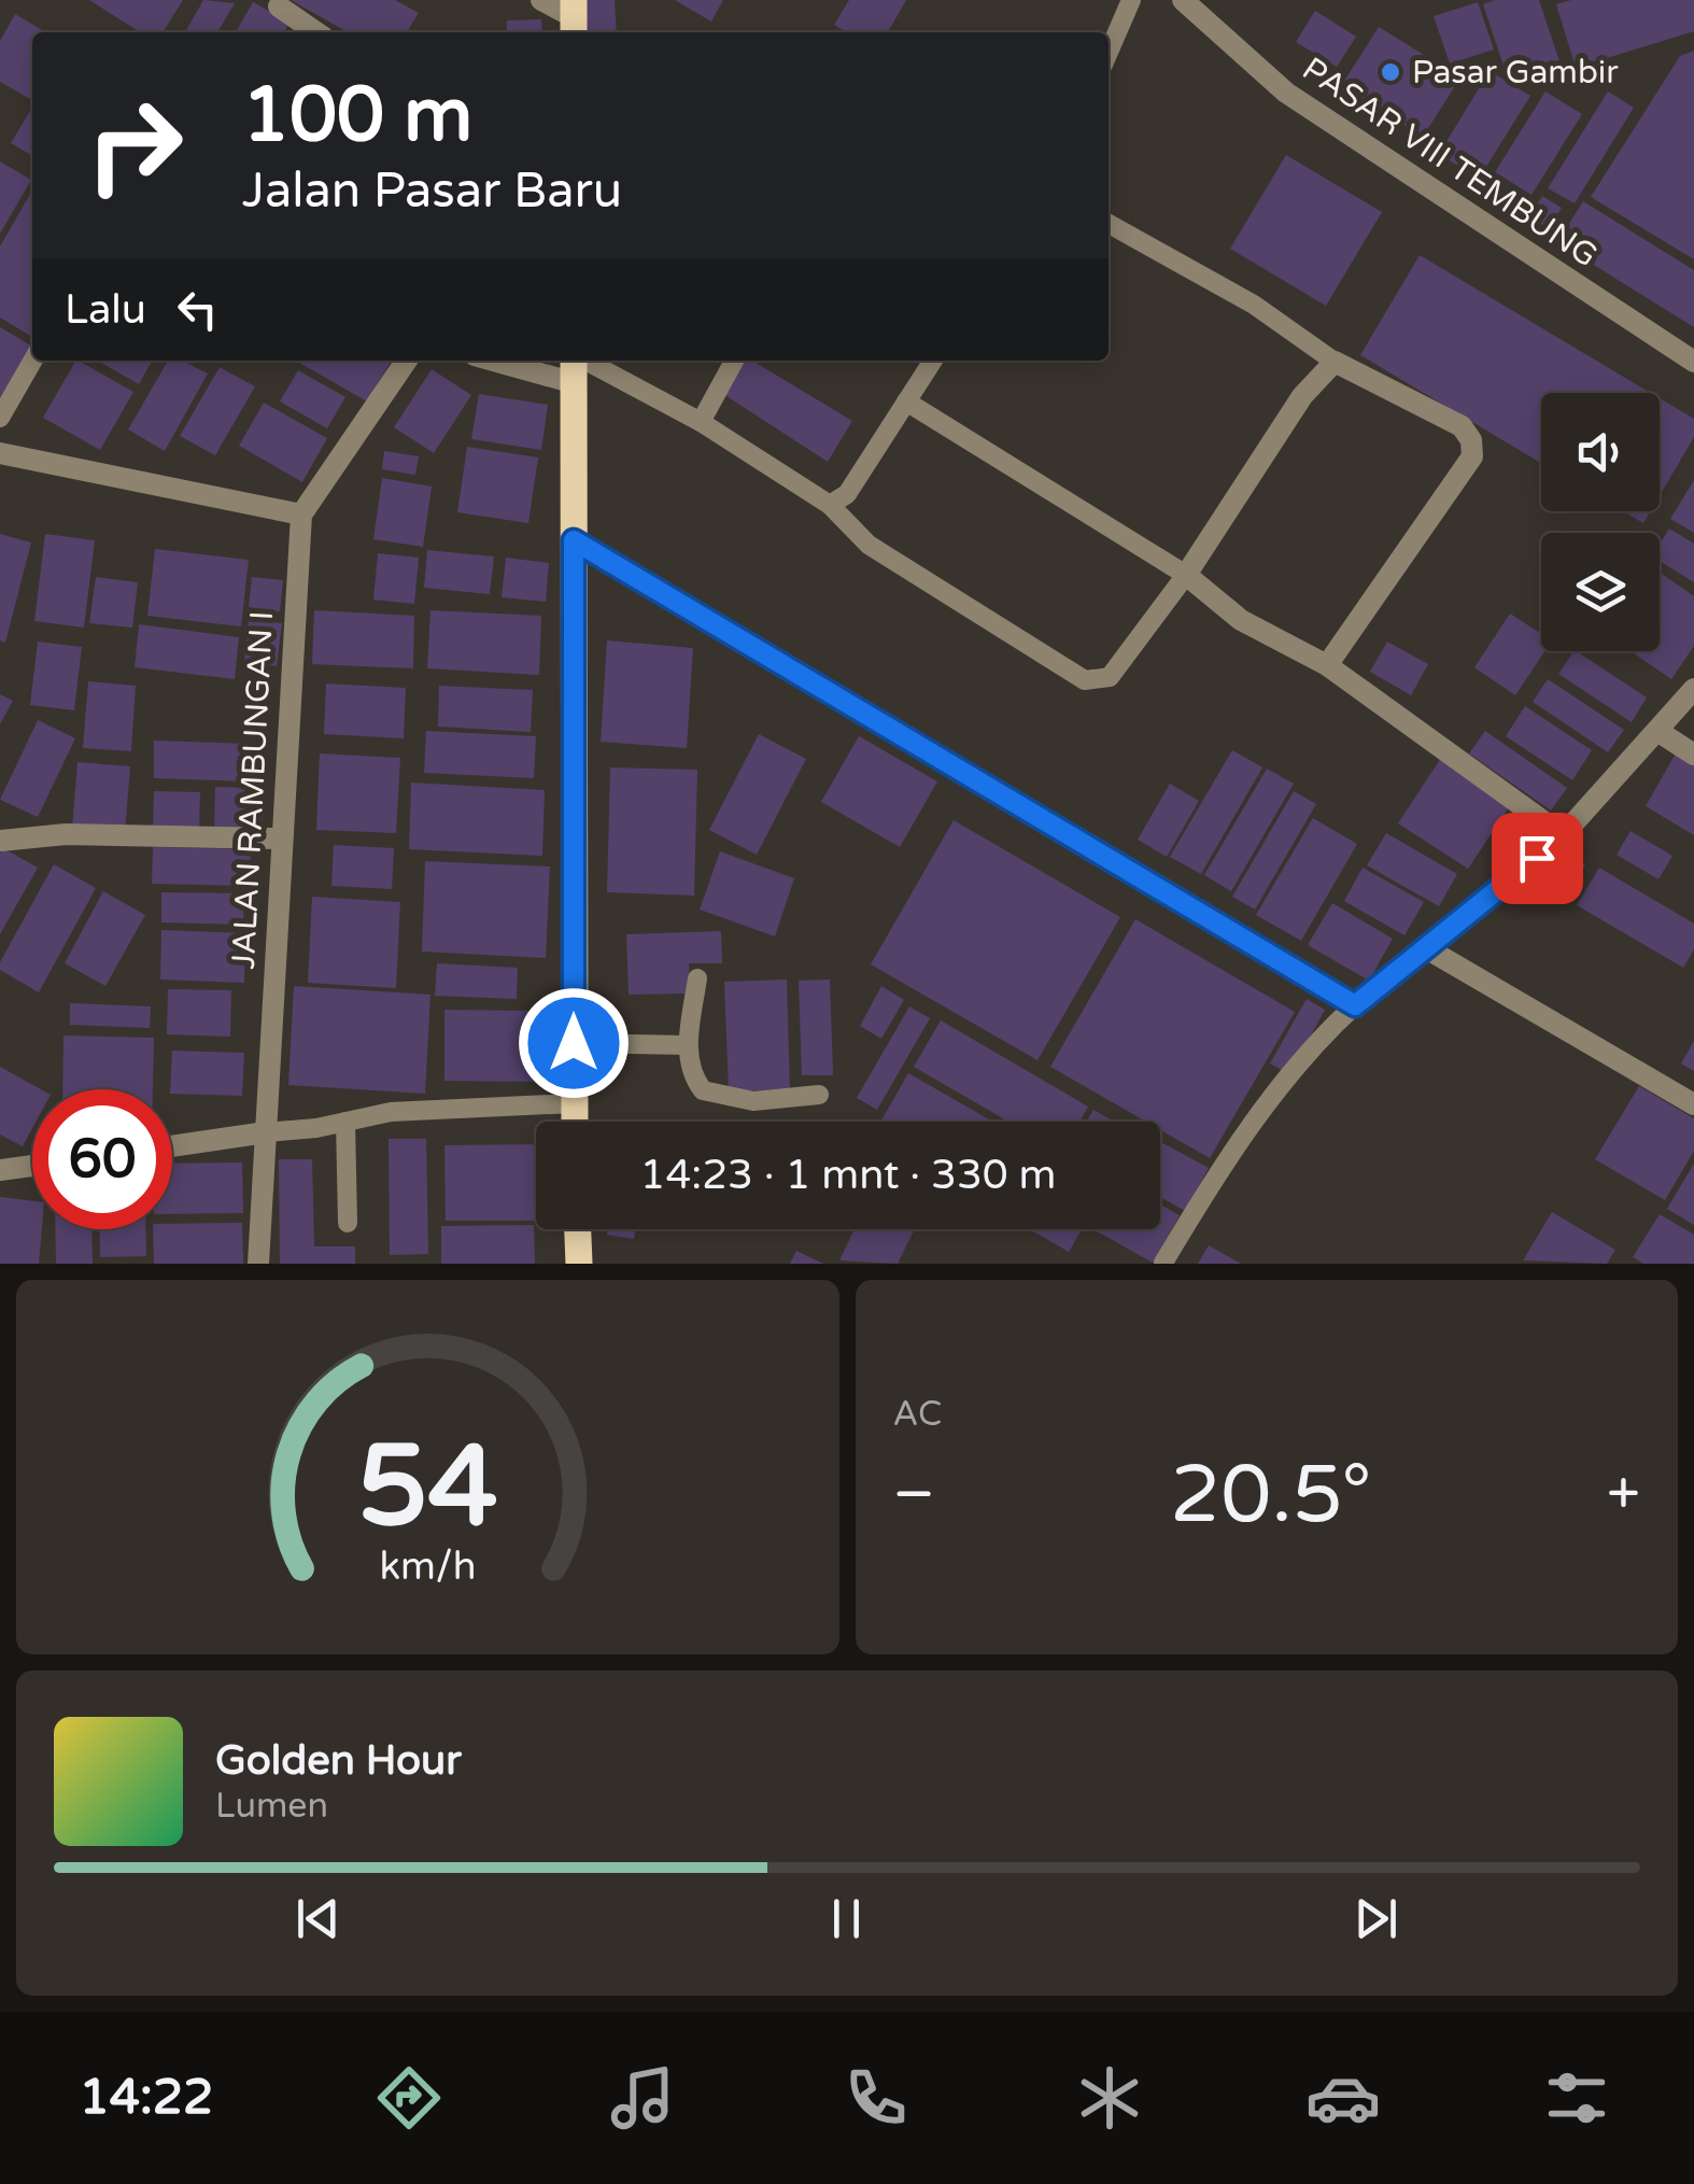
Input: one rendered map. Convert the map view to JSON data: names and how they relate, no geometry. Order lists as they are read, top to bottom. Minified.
{"streets":{"street":["PASAR VIII TEMBUNG","JALAN RAMBUNGAN I"]},"places":["Pasar Gambir"],"page":{"turn":["100 m","Jalan Pasar Baru"],"then":"Lalu","limit":"60","trip":"14:23 · 1 mnt · 330 m","tile":"AC","heat":["−","20.5°","+"],"song":["Golden Hour","Lumen"],"tabs":"14:22","gauge":["54","km/h"]}}
